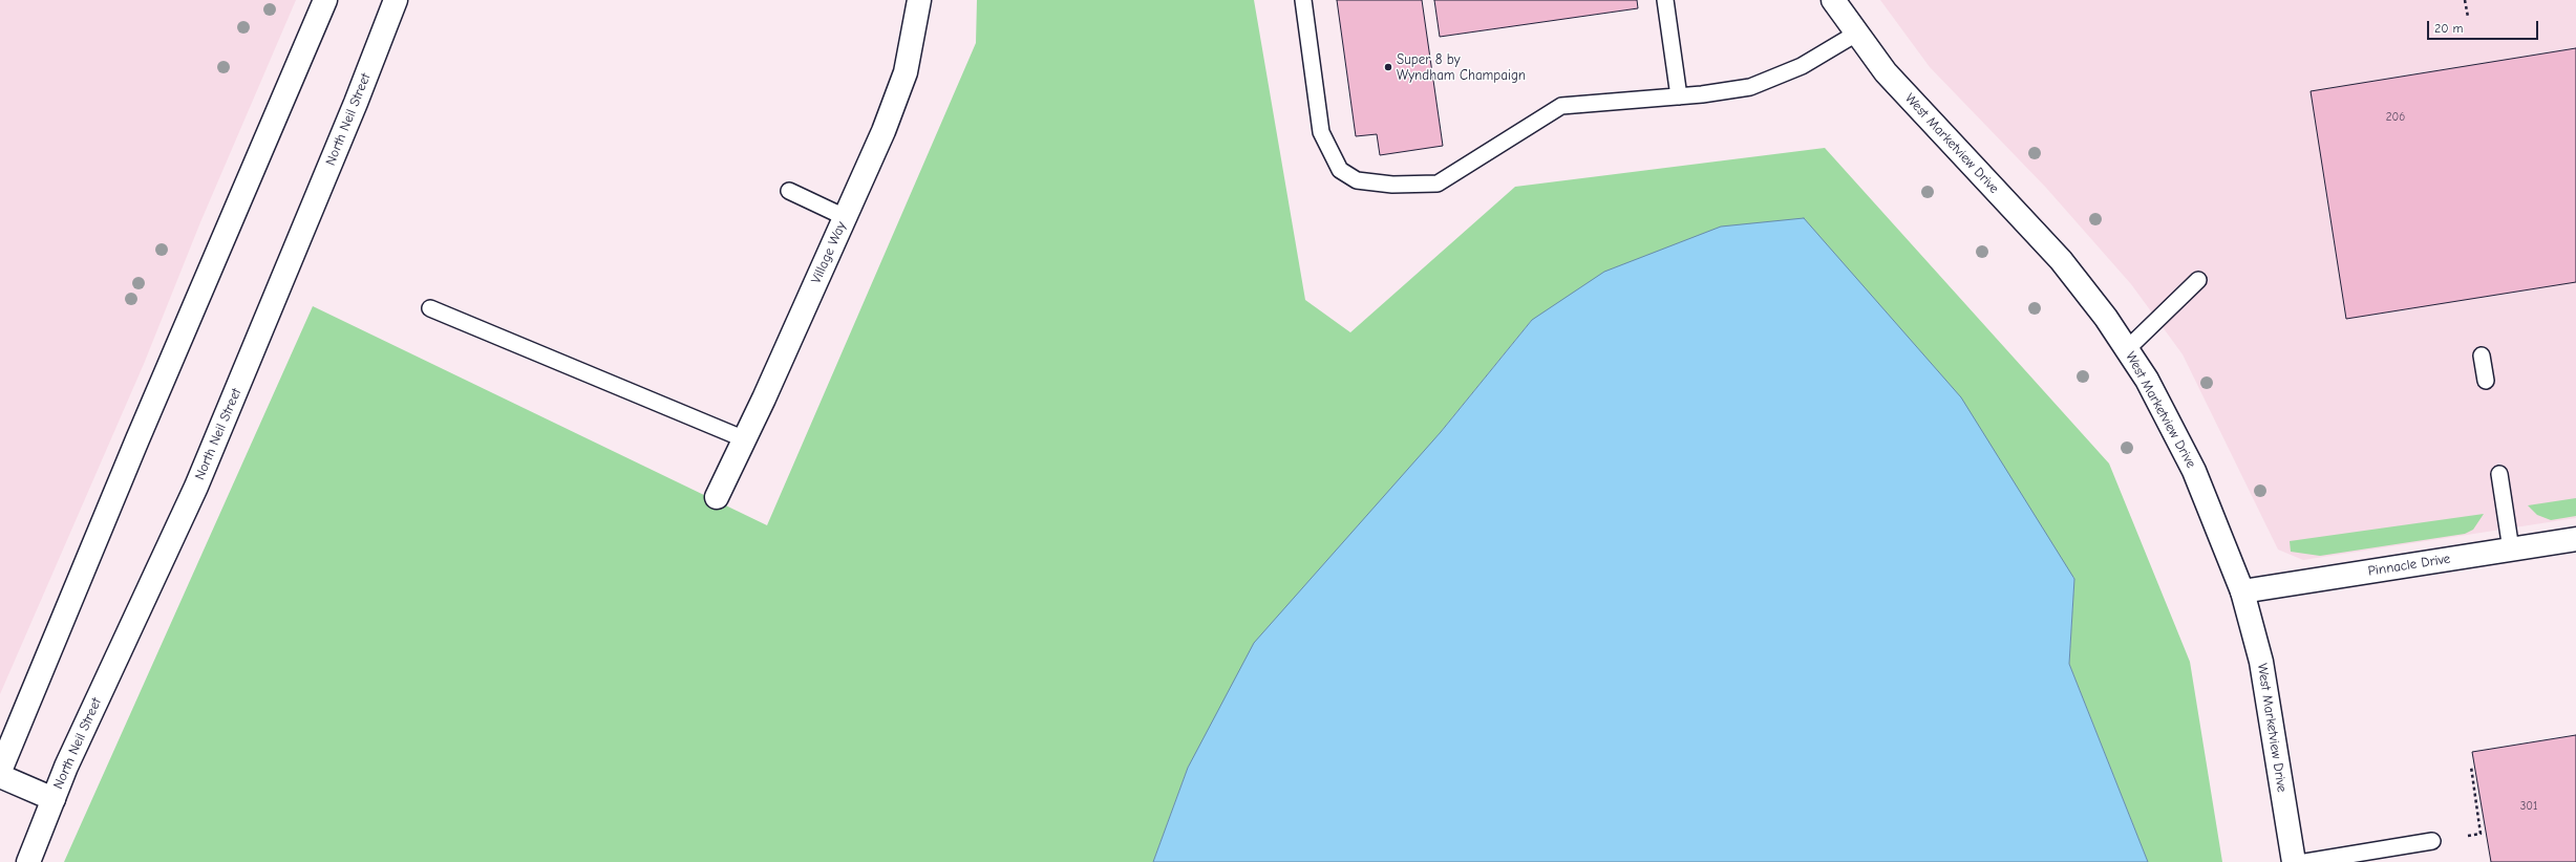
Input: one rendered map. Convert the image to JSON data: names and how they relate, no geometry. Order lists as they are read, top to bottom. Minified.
{"streets":{"main road":["North Neil Street","West Marketview Drive","Village Way","Pinnacle Drive"]},"crossings":[["West Marketview Drive","Pinnacle Drive"]],"places":["Super 8 by Wyndham Champaign"],"house_numbers":["206","301"],"scale_bar":"20 m"}
